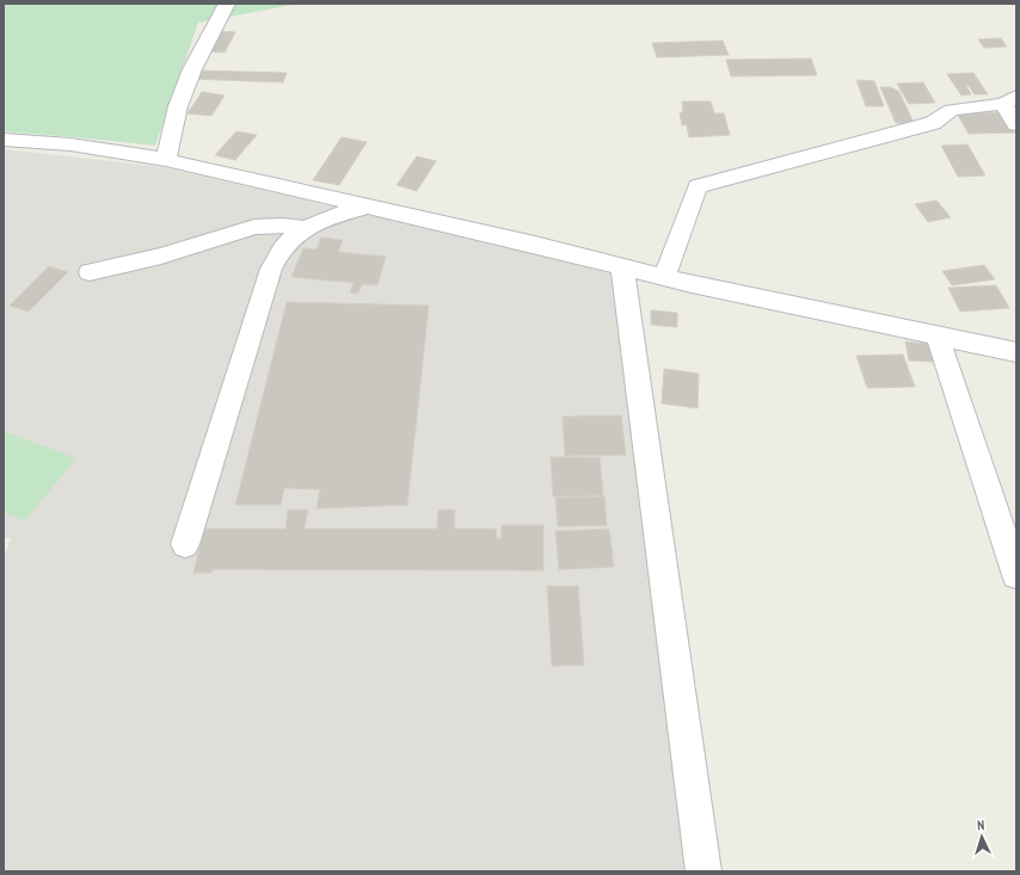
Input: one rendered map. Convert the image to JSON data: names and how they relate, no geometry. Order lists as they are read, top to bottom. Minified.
{"north":"top"}
